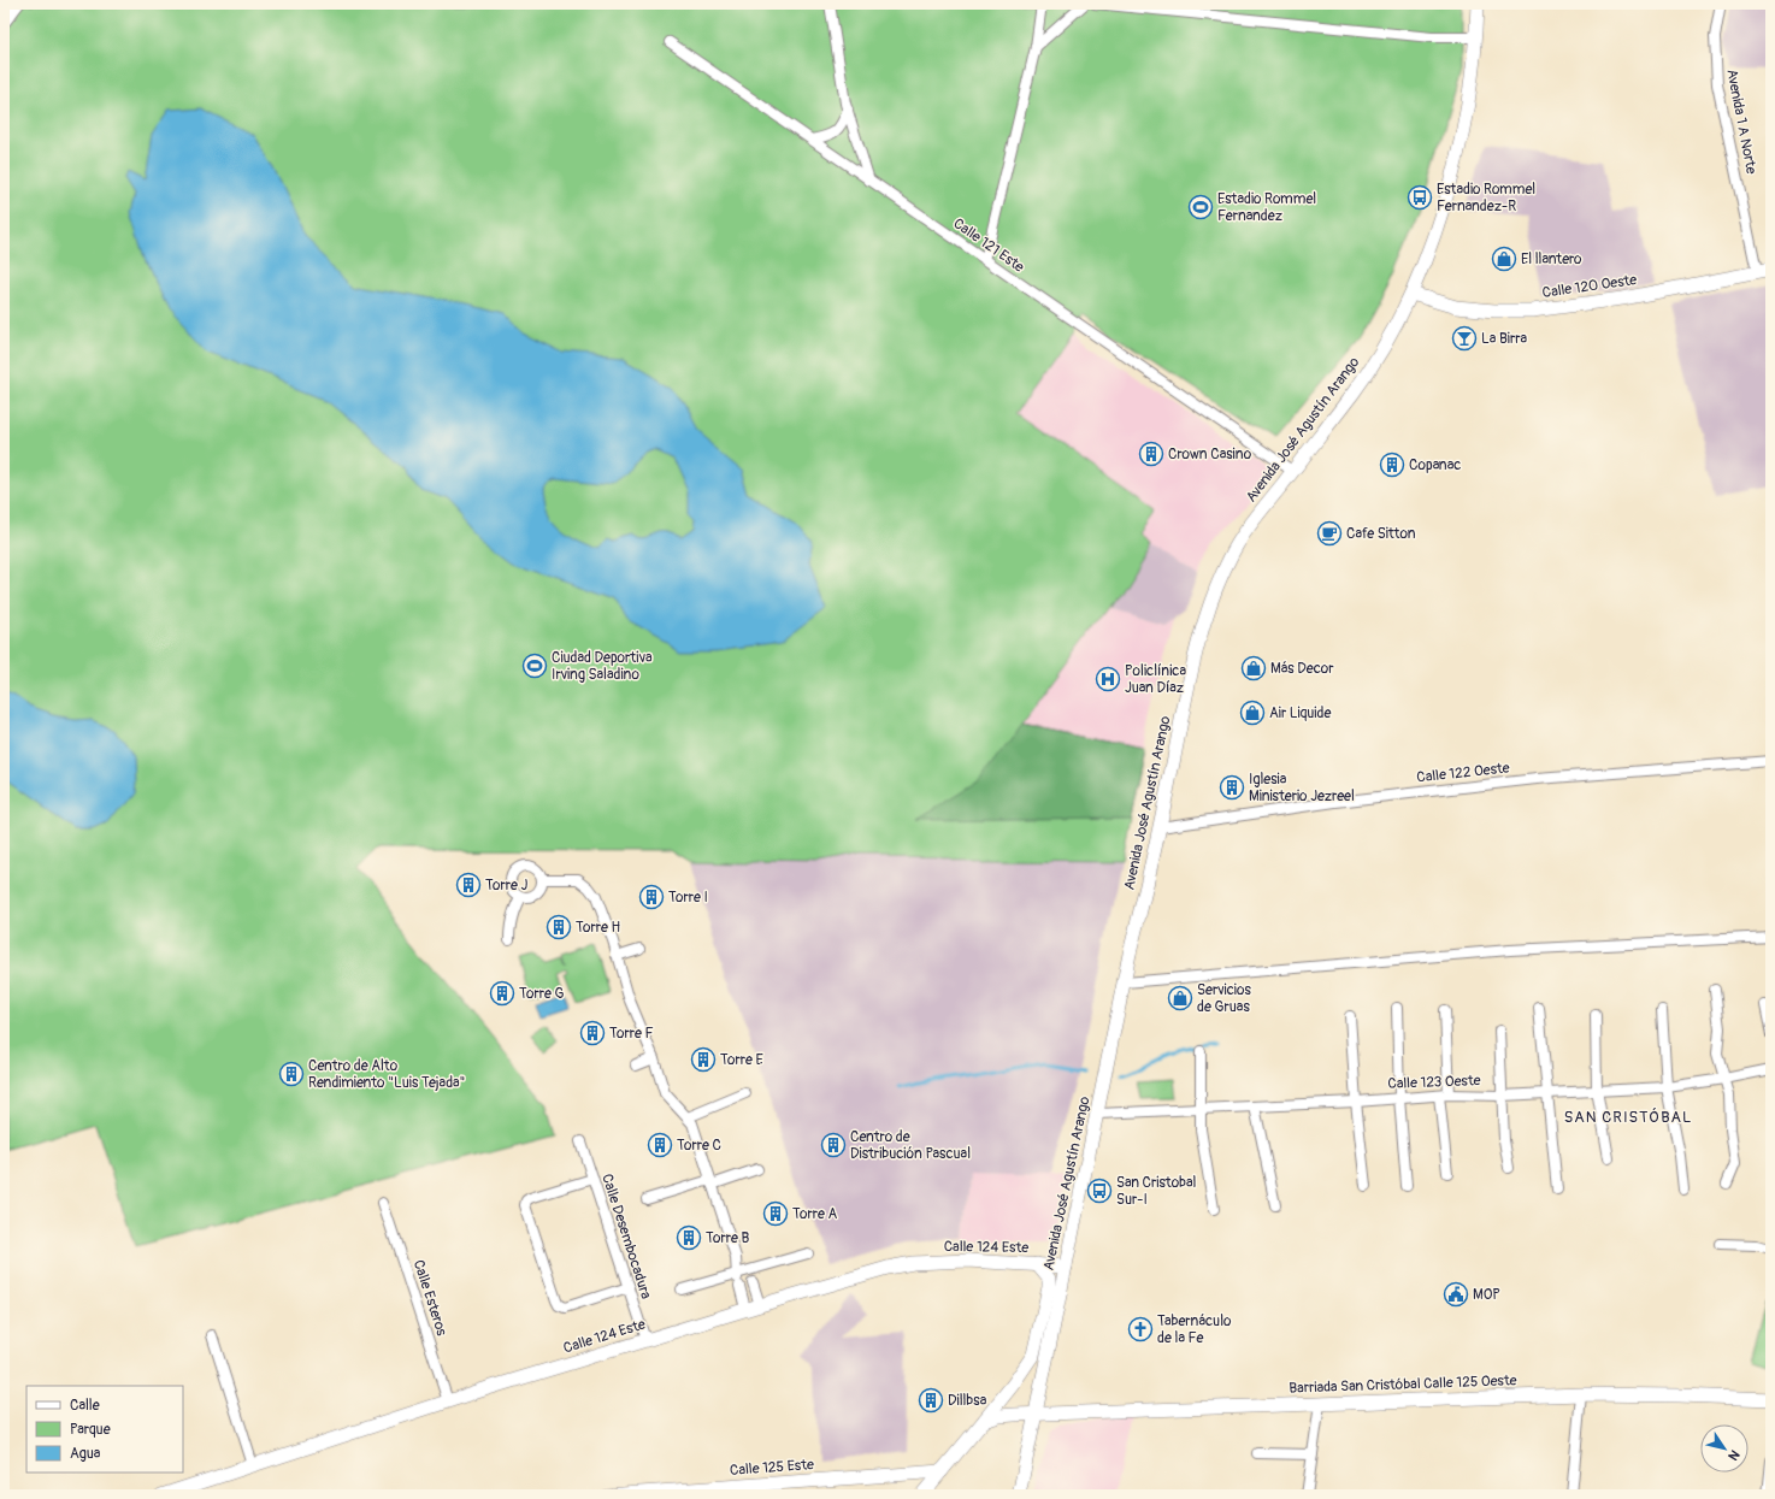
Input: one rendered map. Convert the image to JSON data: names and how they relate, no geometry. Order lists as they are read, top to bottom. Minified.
{"streets":{"main road":["Calle 120 Oeste","Avenida José Agustín Arango","Calle 124 Este","Barriada San Cristóbal Calle 125 Oeste","Calle 125 Este"],"street":["Avenida 1 A Norte","Calle 121 Este","Calle 122 Oeste","Calle 123 Oeste","Calle Desembocadura","Calle Esteros"]},"crossings":[["Avenida 1 A Norte","Calle 120 Oeste"],["Calle 121 Este","Avenida José Agustín Arango"],["Calle 120 Oeste","Avenida José Agustín Arango"],["Avenida José Agustín Arango","Calle 122 Oeste"],["Avenida José Agustín Arango","Calle 123 Oeste"],["Avenida José Agustín Arango","Calle 124 Este"],["Avenida José Agustín Arango","Barriada San Cristóbal Calle 125 Oeste"],["Calle Desembocadura","Calle 124 Este"],["Calle 124 Este","Calle Esteros"]],"districts":["SAN CRISTÓBAL"],"places":{"bus stop":["Estadio Rommel Fernandez-R","San Cristobal Sur-I"],"sports":["Estadio Rommel Fernandez","Ciudad Deportiva Irving Saladino"],"shop":["El llantero","Más Decor","Air Liquide","Servicios de Gruas"],"bar":["La Birra"],"building":["Crown Casino","Copanac","Iglesia Ministerio Jezreel","Torre J","Torre I","Torre H","Torre G","Torre F","Torre E","Centro de Alto Rendimiento \"Luis Tejada\"","Torre C","Centro de Distribución Pascual","Torre A","Torre B","Dillbsa"],"cafe":["Cafe Sitton"],"hospital":["Policlínica Juan Díaz"],"public building":["MOP"],"church":["Tabernáculo de la Fe"]},"legend":["Calle","Parque","Agua"],"north":"bottom right"}
